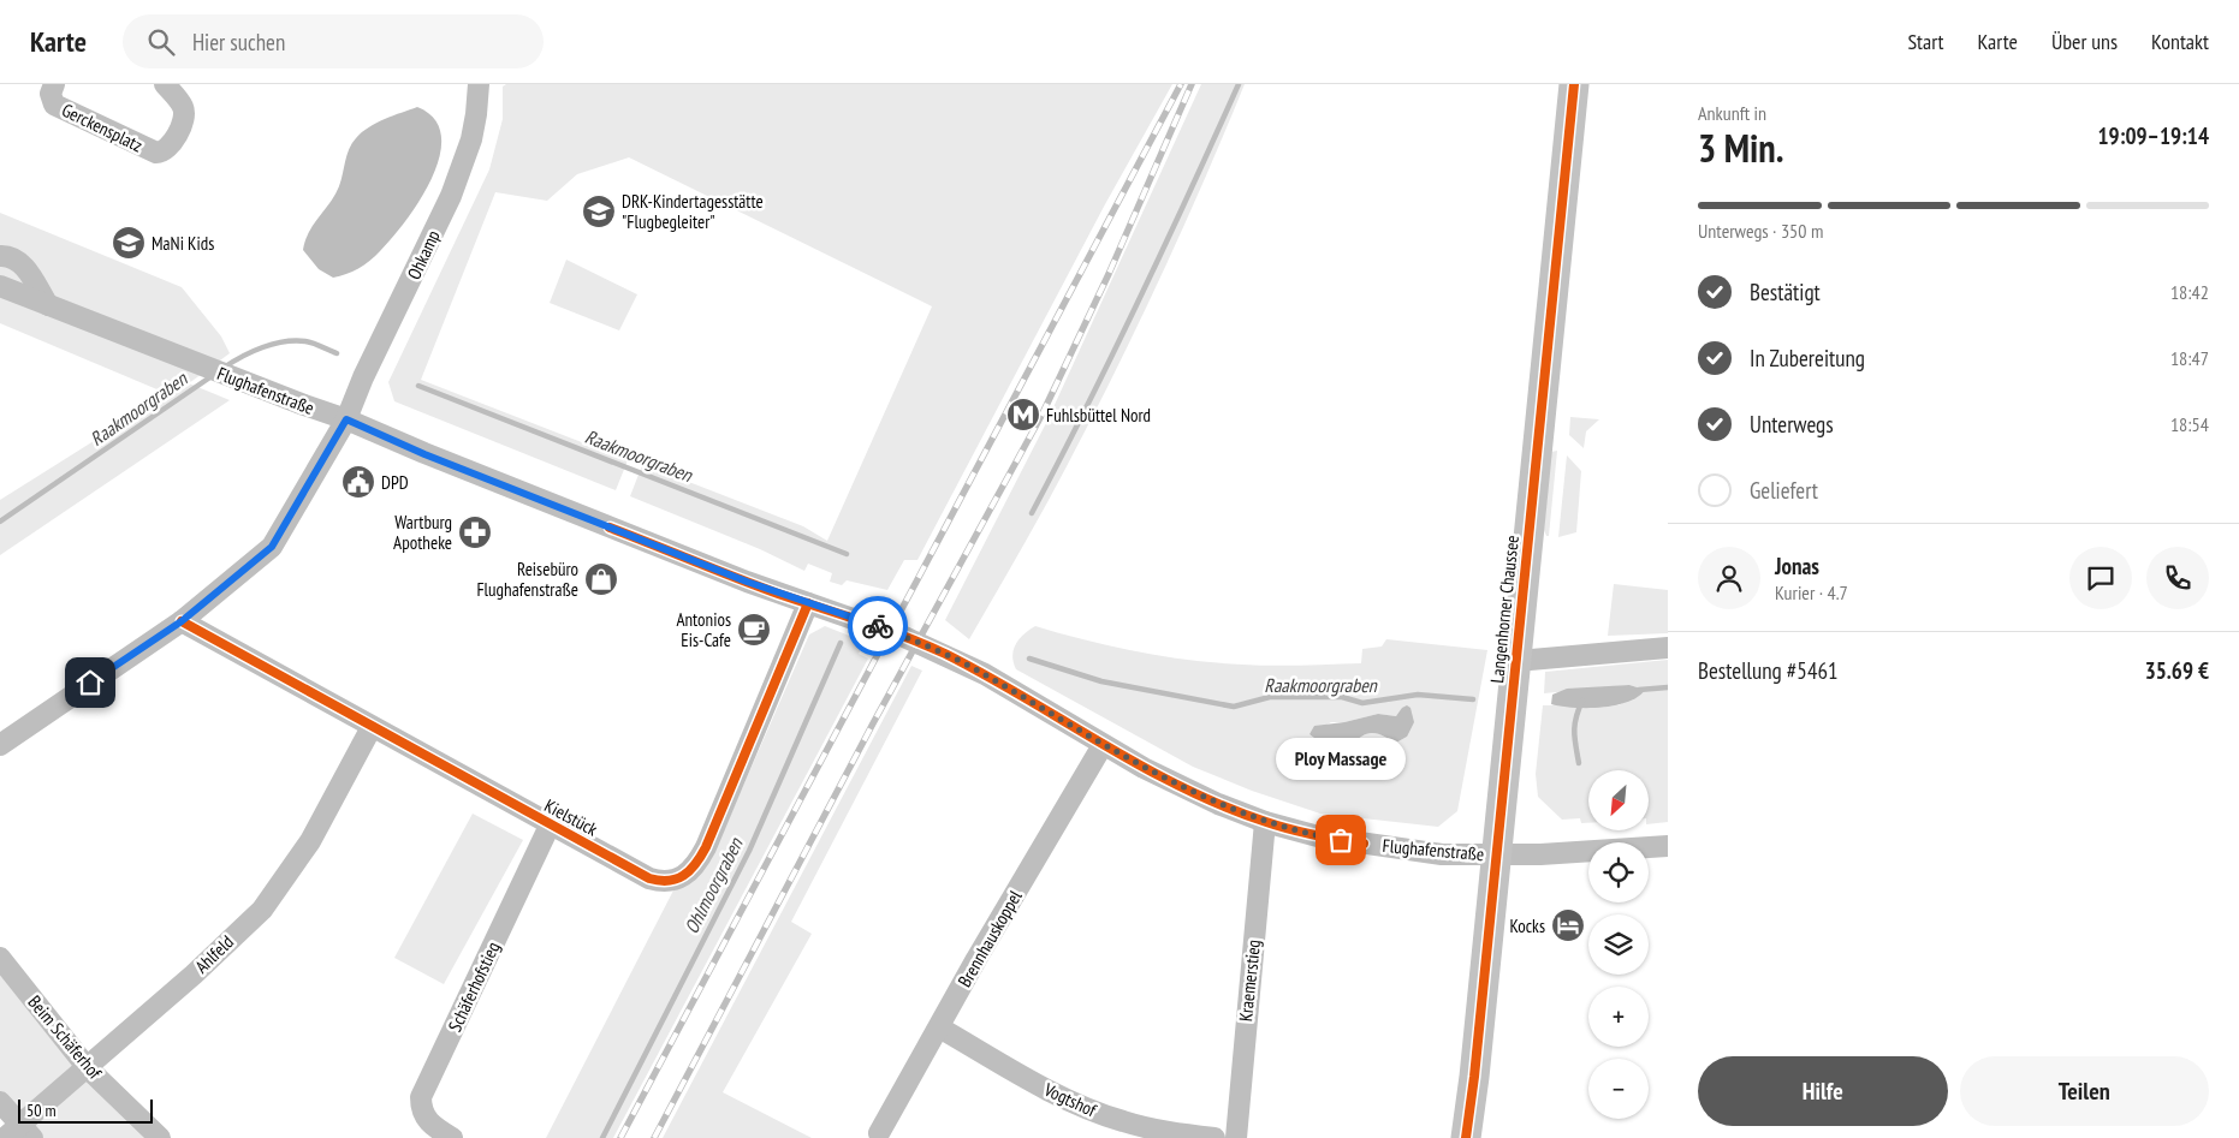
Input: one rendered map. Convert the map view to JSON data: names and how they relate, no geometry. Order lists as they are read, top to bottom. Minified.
{"streets":{"main road":["Langenhorner Chaussee"],"street":["Gerckensplatz","Ohkamp","Flughafenstraße","Kielstück","Brennhauskoppel","Ahlfeld","Kraemerstieg","Schäferhofstieg","Beim Schäferhof","Vogtshof"]},"crossings":[["Ohkamp","Flughafenstraße"],["Ohkamp","Kielstück"],["Flughafenstraße","Langenhorner Chaussee"],["Flughafenstraße","Kielstück"],["Flughafenstraße","Brennhauskoppel"],["Flughafenstraße","Kraemerstieg"],["Kielstück","Ahlfeld"],["Kielstück","Schäferhofstieg"],["Brennhauskoppel","Vogtshof"],["Ahlfeld","Beim Schäferhof"]],"water":["Raakmoorgraben","Ohlmoorgraben"],"places":{"school or university":["DRK-Kindertagesstätte \"Flugbegleiter\"","MaNi Kids"],"metro station":["Fuhlsbüttel Nord"],"public building":["DPD"],"pharmacy":["Wartburg Apotheke"],"shop":["Reisebüro Flughafenstraße"],"cafe":["Antonios Eis-Cafe"],"other":["Ploy Massage"],"hotel":["Kocks"]},"scale_bar":"50 m","north":"bottom left","page":{"header":"Karte","search":"Hier suchen","nav":["Start","Karte","Über uns","Kontakt"],"heading":["3 Min.","Ankunft in","19:09–19:14"],"panel":["Jonas","Kurier · 4.7","Bestellung #5461","35.69 €"],"bar":"Unterwegs · 350 m","list":[["Bestätigt","18:42"],["In Zubereitung","18:47"],["Unterwegs","18:54"],"Geliefert"],"bubble":"Ploy Massage","map_buttons":["+","−"],"buttons":["Hilfe","Teilen"],"scale":"50 m"}}
